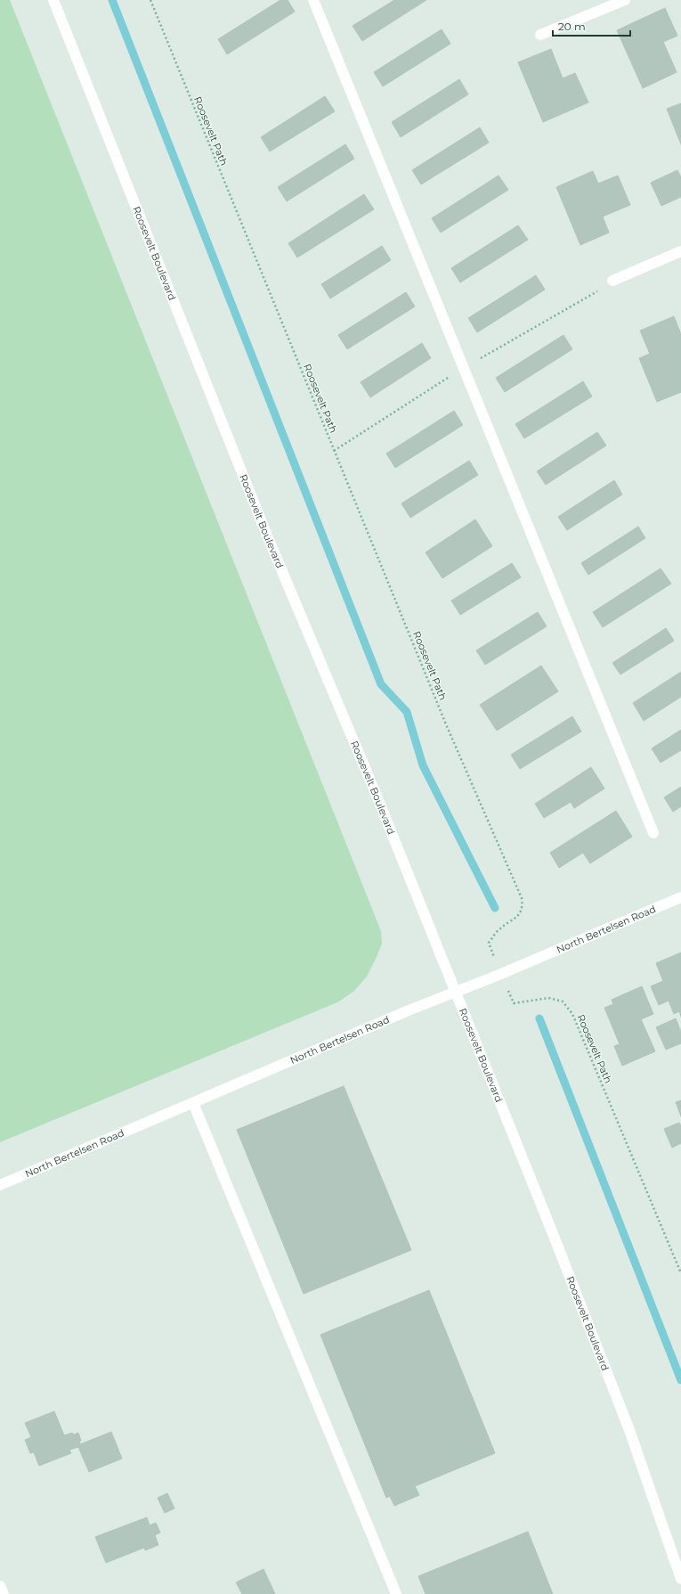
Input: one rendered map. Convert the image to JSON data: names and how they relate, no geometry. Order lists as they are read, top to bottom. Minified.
{"streets":{"street":["Roosevelt Boulevard","North Bertelsen Road"],"path":["Roosevelt Path"]},"crossings":[["Roosevelt Path","North Bertelsen Road"],["Roosevelt Boulevard","North Bertelsen Road"]],"scale_bar":"20 m"}
